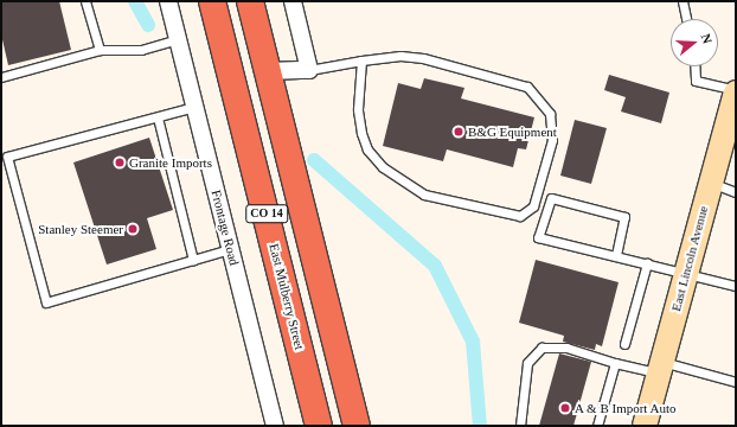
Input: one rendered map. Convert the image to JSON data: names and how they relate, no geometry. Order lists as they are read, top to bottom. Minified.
{"streets":{"highway":["CO 14","East Mulberry Street"],"street":["Frontage Road","East Lincoln Avenue"]},"places":["B&G Equipment","Granite Imports","Stanley Steemer","A & B Import Auto"],"north":"right"}
